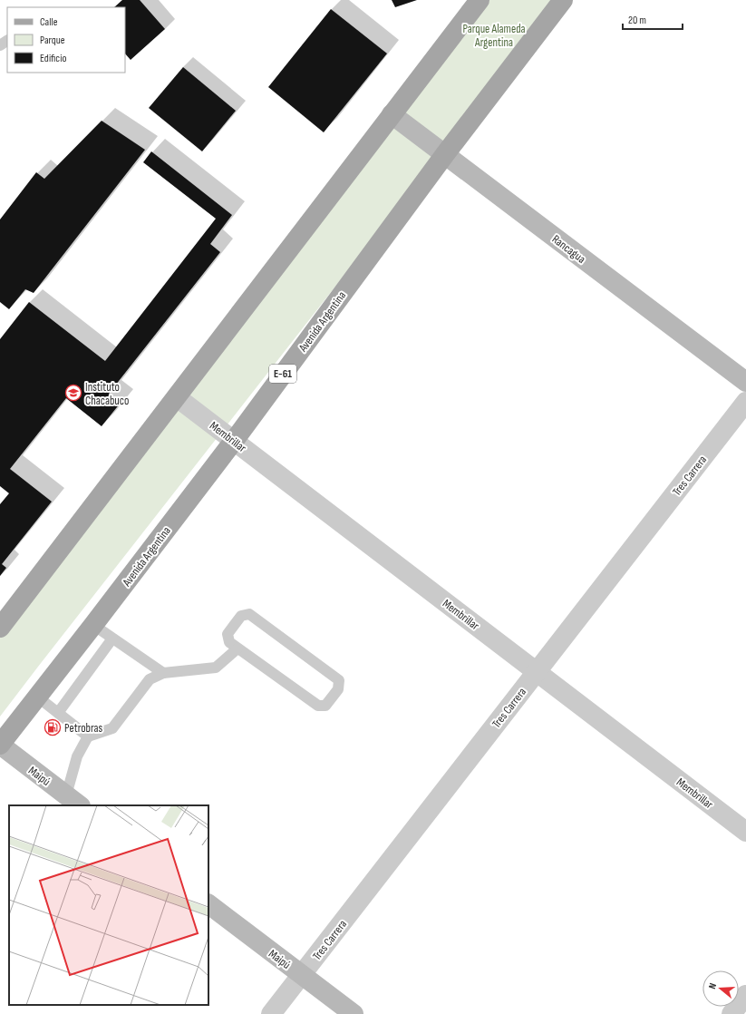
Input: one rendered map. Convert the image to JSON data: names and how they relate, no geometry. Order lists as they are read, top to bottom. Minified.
{"streets":{"main road":["Rancagua","Avenida Argentina","E-61","Maipú"],"street":["Membrillar","Tres Carrera"]},"crossings":[["Rancagua","Avenida Argentina"],["Avenida Argentina","Membrillar"],["Avenida Argentina","Maipú"],["Membrillar","Tres Carrera"],["Tres Carrera","Maipú"]],"parks":["Parque Alameda Argentina"],"places":{"school or university":["Instituto Chacabuco"],"fuel station":["Petrobras"]},"legend":["Calle","Parque","Edificio"],"scale_bar":"20 m","north":"left"}
